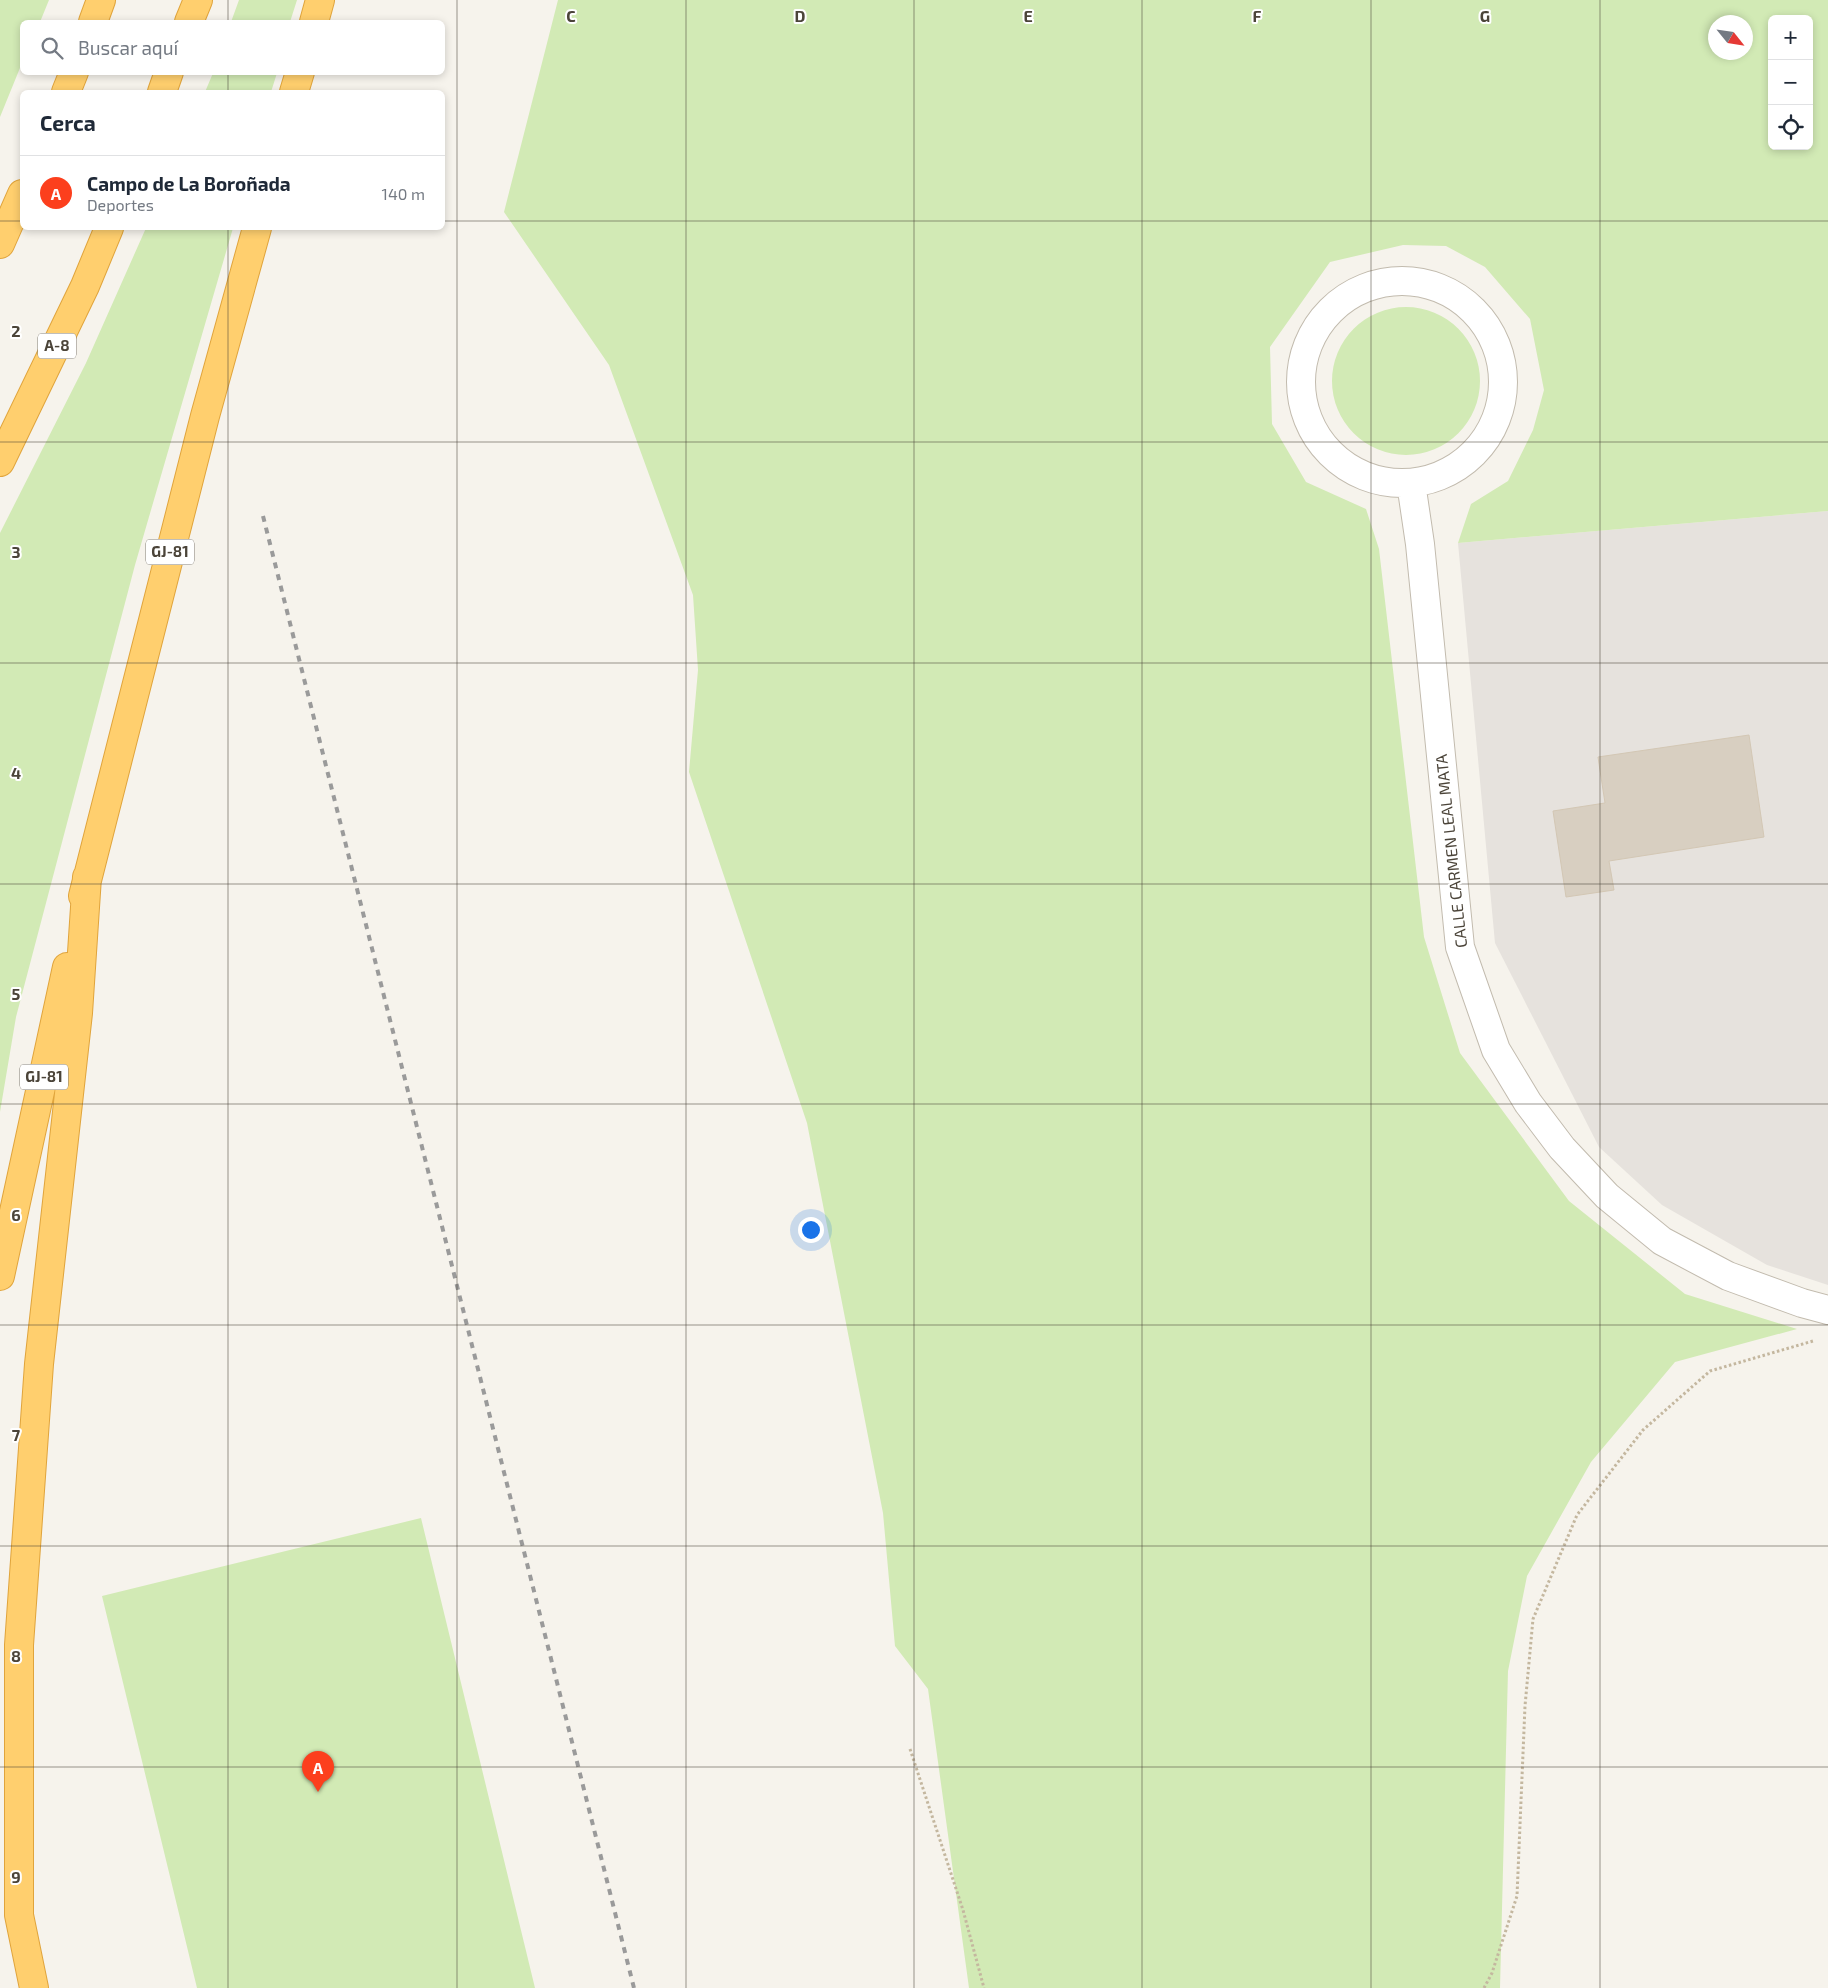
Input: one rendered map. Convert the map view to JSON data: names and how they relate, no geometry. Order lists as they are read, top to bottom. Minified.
{"streets":{"highway":["A-8","GJ-81"],"street":["CALLE CARMEN LEAL MATA"]},"north":"bottom right","page":{"map_buttons":["+","−"],"search":"Buscar aquí","heading":"Cerca","list":[{"mark":"A","name":"Campo de La Boroñada","note":"Deportes","value":"140 m"}],"pins":"A"},"grid":{"columns":["C","D","E","F","G"],"rows":["2","3","4","5","6","7","8","9"]}}
